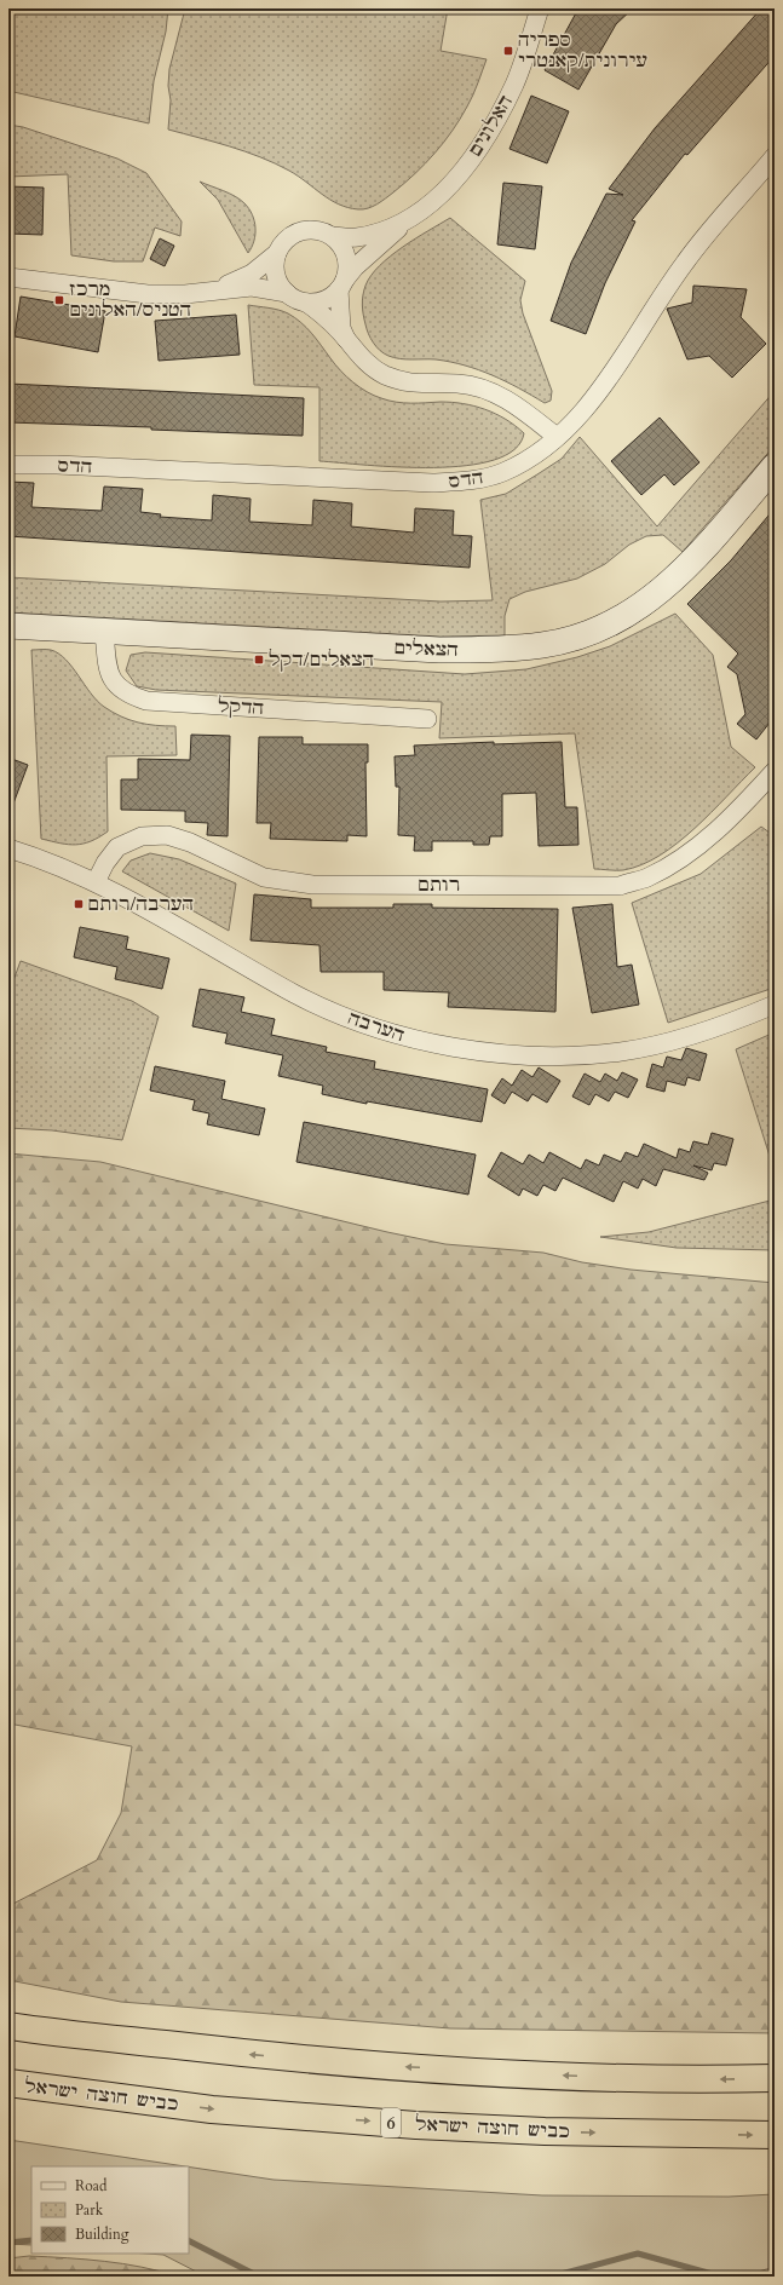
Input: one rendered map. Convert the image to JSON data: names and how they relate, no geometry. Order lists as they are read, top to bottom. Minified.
{"streets":{"highway":["כביש חוצה ישראל","6"],"street":["האלונים","הדס","הצאלים","הדקל","רותם","הערבה"]},"crossings":[["הצאלים","הדקל"],["רותם","הערבה"]],"places":{"transit":["ספריה עירונית/קאנטרי","מרכז הטניס/האלונים","הצאלים/דקל","הערבה/רותם"]},"legend":["Road","Park","Building"]}
